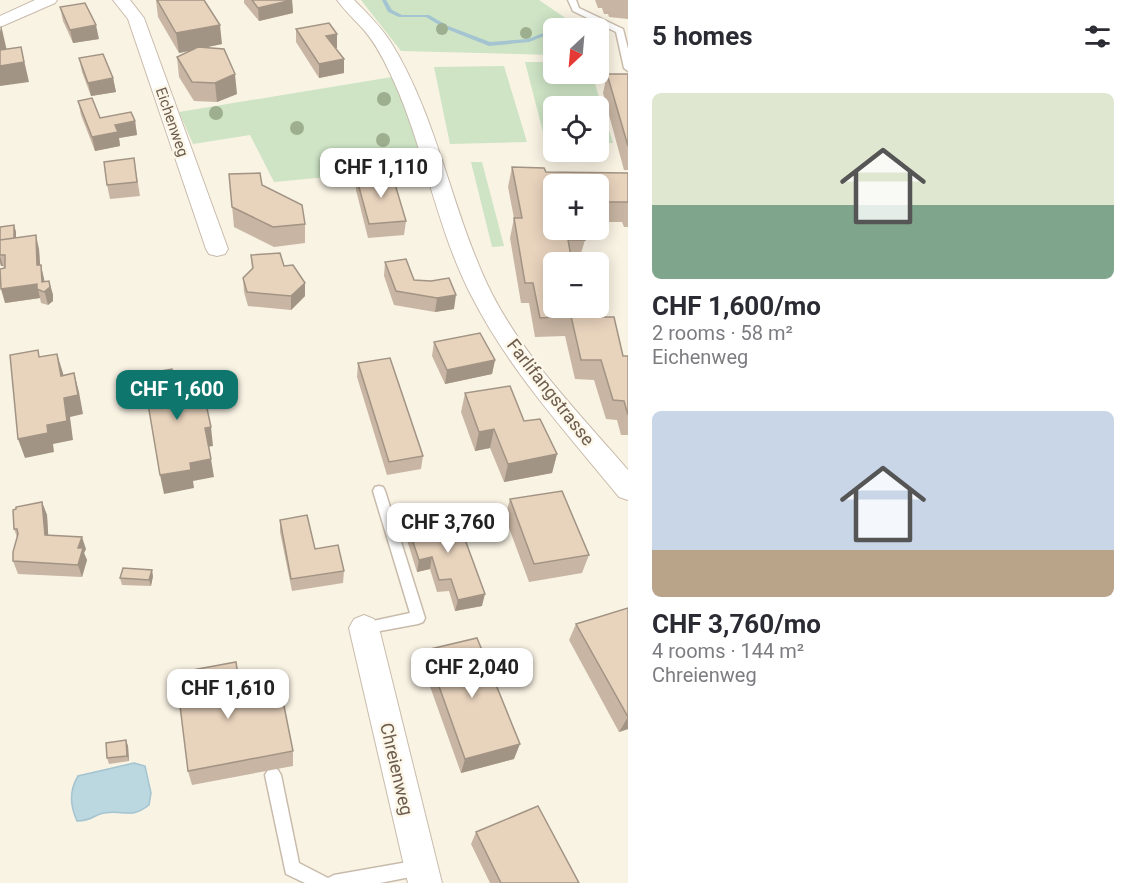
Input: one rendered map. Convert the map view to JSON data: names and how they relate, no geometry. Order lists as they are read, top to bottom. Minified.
{"streets":{"street":["Eichenweg","Farlifangstrasse","Chreienweg"]},"north":"bottom left","page":{"heading":"5 homes","map_buttons":["+","−"],"list":[{"name":"CHF 1,600/mo","note":"2 rooms · 58 m² · Eichenweg"},{"name":"CHF 3,760/mo","note":"4 rooms · 144 m² · Chreienweg"}],"price":["CHF 1,110","CHF 1,600","CHF 3,760","CHF 2,040","CHF 1,610"]}}
